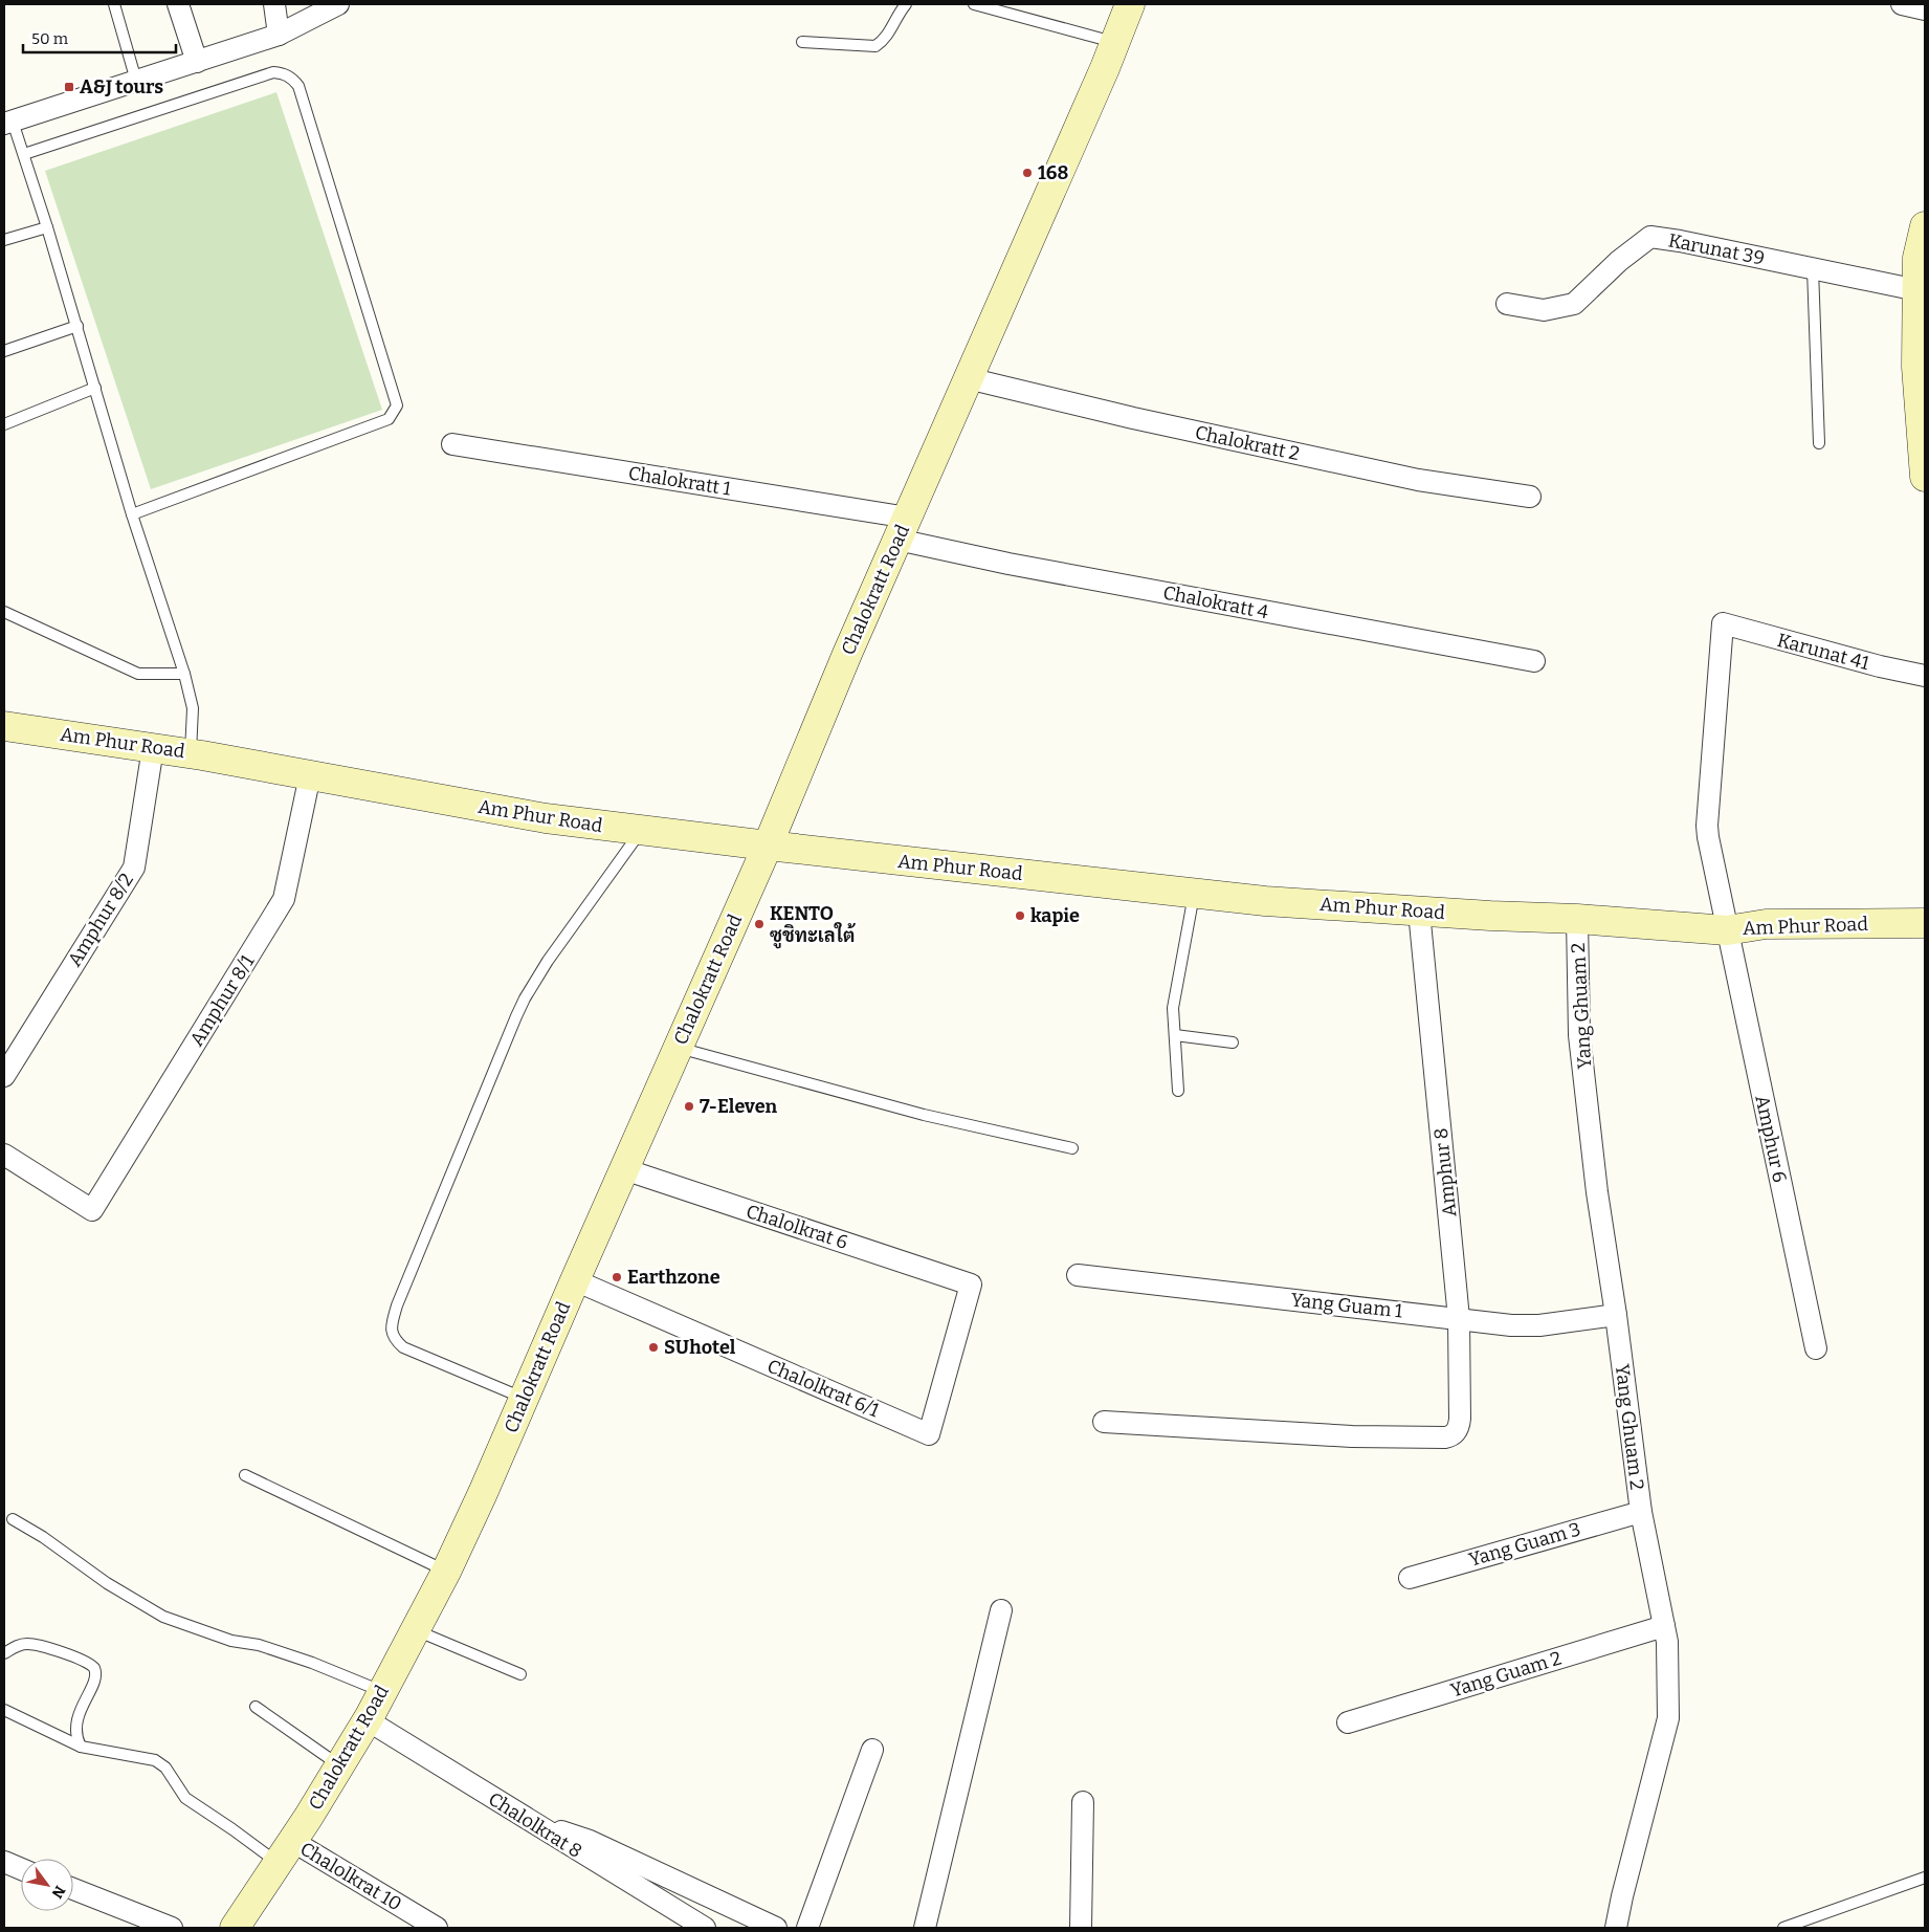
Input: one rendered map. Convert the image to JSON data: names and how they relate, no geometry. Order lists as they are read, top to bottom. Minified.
{"streets":{"street":["Karunat 39","Chalokratt 2","Chalokratt 1","Chalokratt Road","Chalokratt 4","Karunat 41","Am Phur Road","Amphur 8/2","Amphur 8/1","Yang Ghuam 2","Amphur 6","Amphur 8","Chalolkrat 6","Yang Guam 1","Chalolkrat 6/1","Yang Guam 3","Yang Guam 2","Chalolkrat 8","Chalolkrat 10"]},"crossings":[["Chalokratt 2","Chalokratt Road"],["Chalokratt 1","Chalokratt Road"],["Chalokratt 1","Chalokratt 4"],["Chalokratt Road","Chalokratt 4"],["Chalokratt Road","Am Phur Road"],["Chalokratt Road","Chalolkrat 6"],["Chalokratt Road","Chalolkrat 6/1"],["Chalokratt Road","Chalolkrat 8"],["Chalokratt Road","Chalolkrat 10"],["Karunat 41","Amphur 6"],["Am Phur Road","Amphur 8/2"],["Am Phur Road","Amphur 8/1"],["Am Phur Road","Yang Ghuam 2"],["Am Phur Road","Amphur 6"],["Am Phur Road","Amphur 8"],["Yang Ghuam 2","Yang Guam 1"],["Yang Ghuam 2","Yang Guam 3"],["Yang Ghuam 2","Yang Guam 2"],["Amphur 8","Yang Guam 1"],["Chalolkrat 6","Chalolkrat 6/1"]],"places":{"transit":["A&J tours"],"other":["168","kapie","KENTO ซูชิทะเลใต้","7-Eleven","Earthzone","SUhotel"]},"scale_bar":"50 m","north":"bottom right"}
